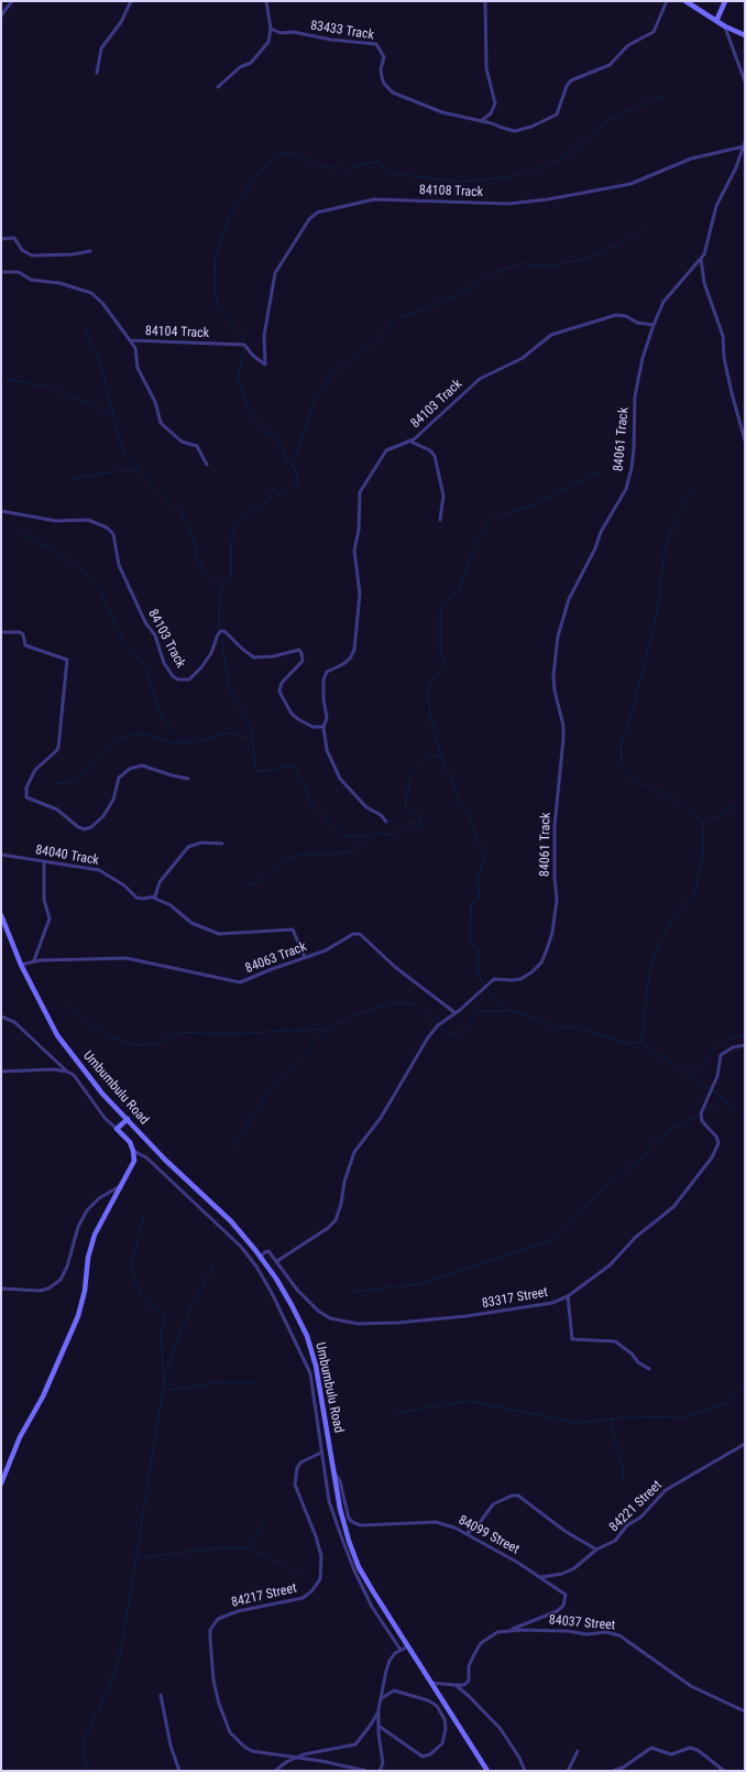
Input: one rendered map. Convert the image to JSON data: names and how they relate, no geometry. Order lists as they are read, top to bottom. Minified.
{"streets":{"main road":["Umbumbulu Road"],"street":["83433 Track","84108 Track","84104 Track","84103 Track","84061 Track","84040 Track","84063 Track","83317 Street","84221 Street","84099 Street","84217 Street","84037 Street"]},"crossings":[["84108 Track","84104 Track"],["84103 Track","84061 Track"],["84061 Track","84063 Track"],["84061 Track","83317 Street"],["84040 Track","84063 Track"],["84063 Track","Umbumbulu Road"],["Umbumbulu Road","84099 Street"],["84221 Street","84099 Street"],["84099 Street","84037 Street"]]}
